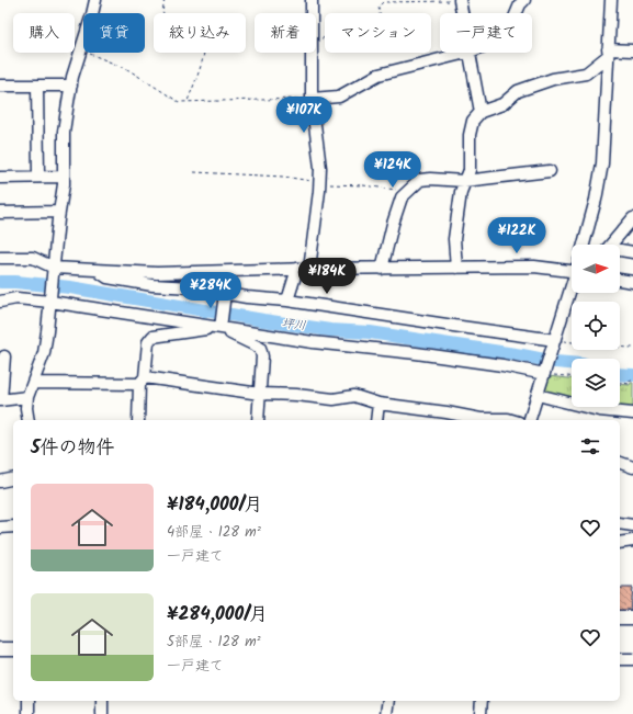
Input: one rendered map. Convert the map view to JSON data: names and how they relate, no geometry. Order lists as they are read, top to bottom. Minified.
{"water":["坪川"],"north":"right","page":{"chip":["購入","賃貸","絞り込み","新着","マンション","一戸建て"],"price":["¥107K","¥124K","¥122K","¥184K","¥284K"],"heading":"5件の物件","list":[{"name":"¥184,000/月","note":"4部屋 · 128 m² · 一戸建て"},{"name":"¥284,000/月","note":"5部屋 · 128 m² · 一戸建て"}]}}
